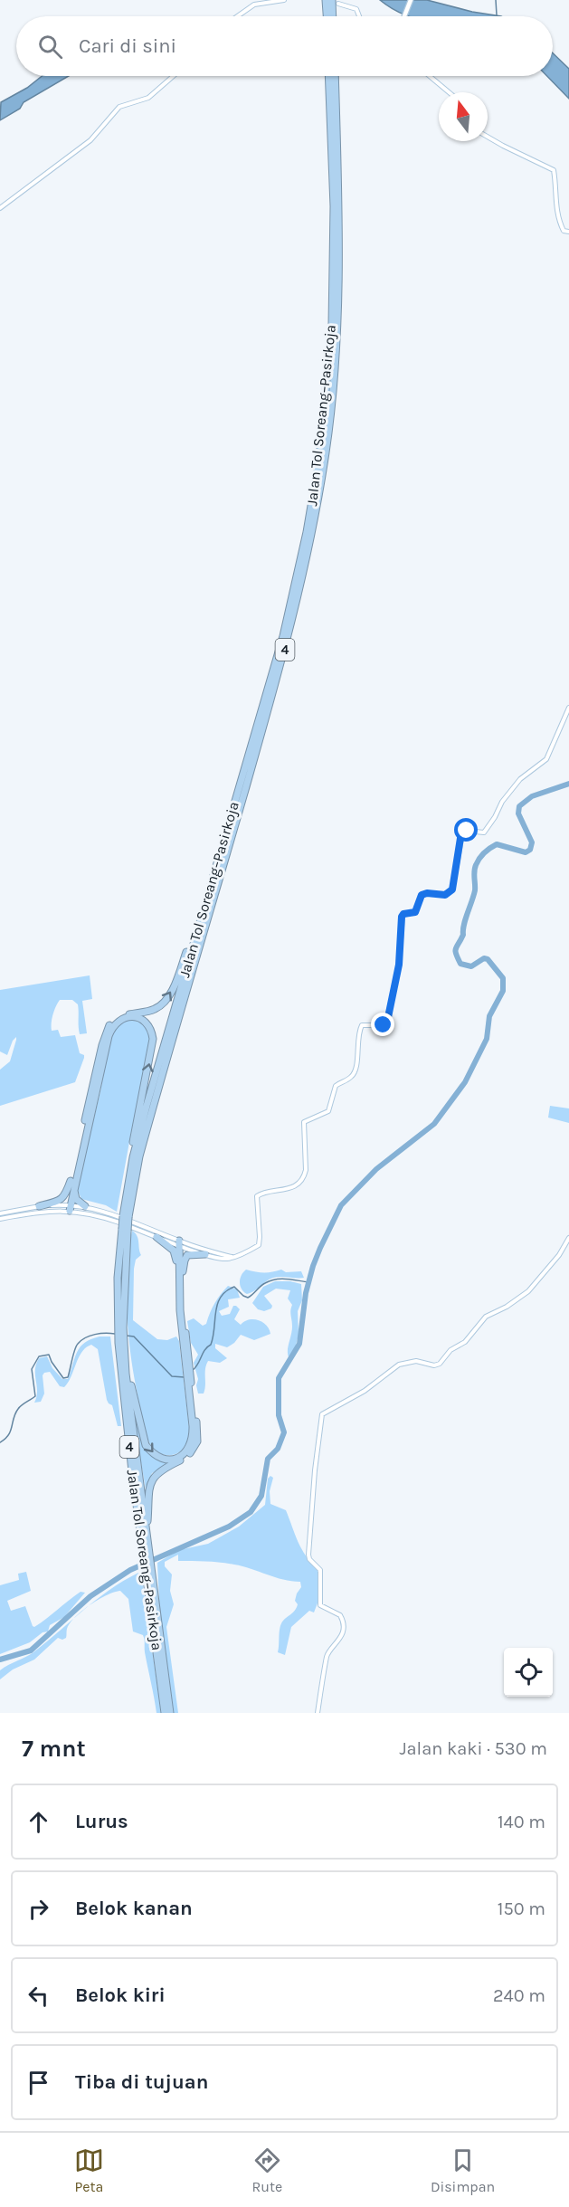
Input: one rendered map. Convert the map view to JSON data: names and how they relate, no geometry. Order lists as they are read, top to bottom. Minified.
{"streets":{"highway":["Jalan Tol Soreang–Pasirkoja","4"]},"north":"top","page":{"search":"Cari di sini","heading":["7 mnt","Jalan kaki · 530 m"],"list":[["Lurus","140 m"],["Belok kanan","150 m"],["Belok kiri","240 m"],"Tiba di tujuan"],"nav":["Peta","Rute","Disimpan"]}}
